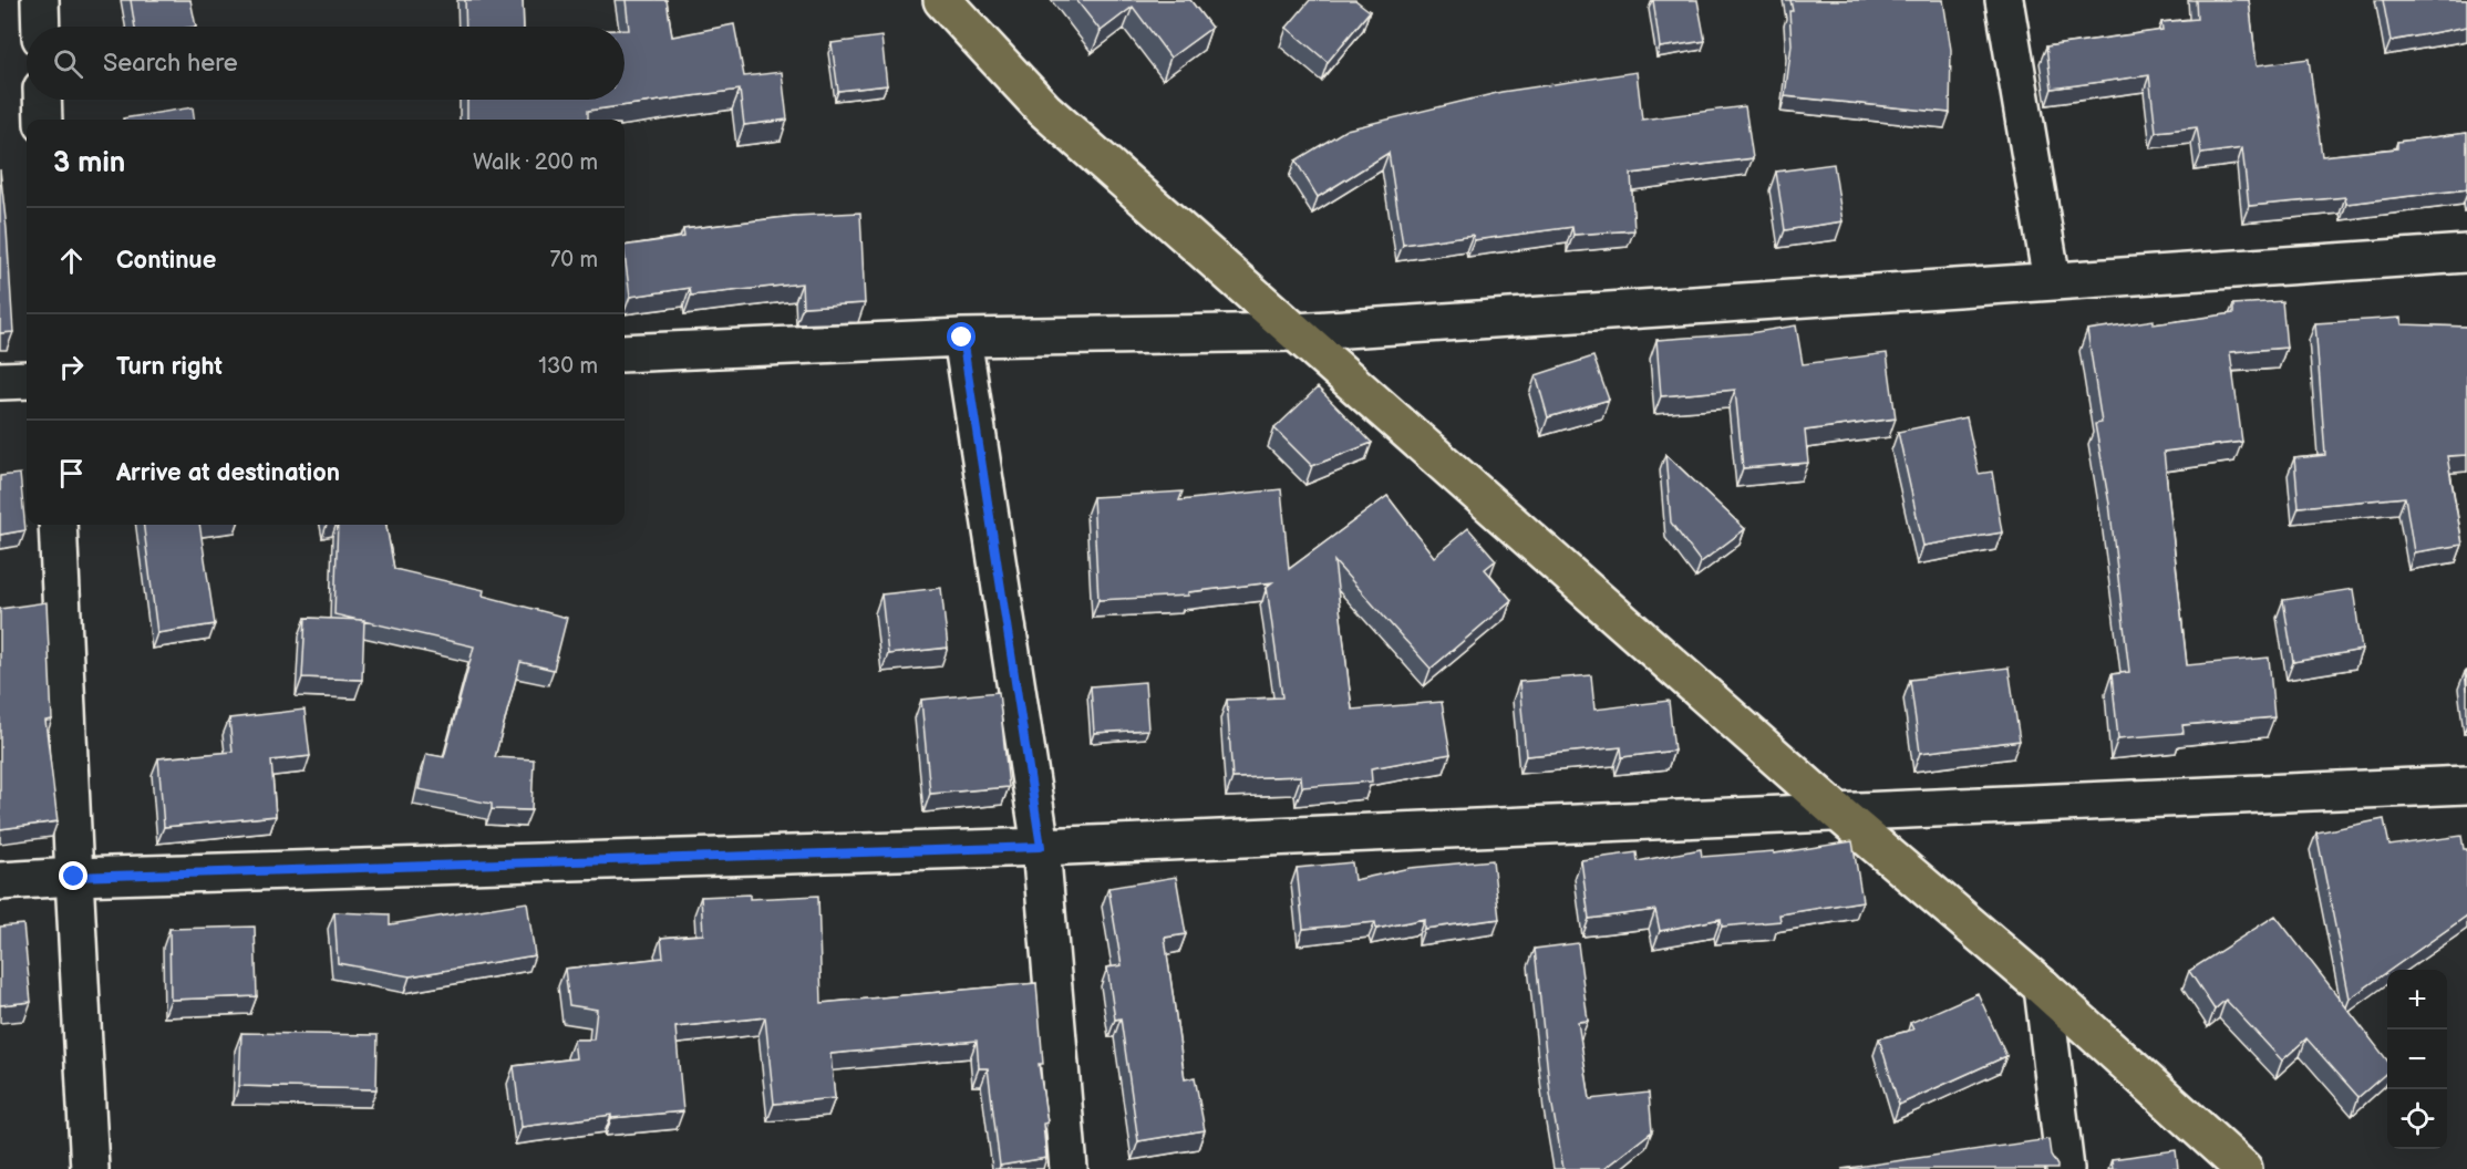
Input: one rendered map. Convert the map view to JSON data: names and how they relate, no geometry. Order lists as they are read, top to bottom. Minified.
{"page":{"search":"Search here","heading":["3 min","Walk · 200 m"],"list":[["Continue","70 m"],["Turn right","130 m"],"Arrive at destination"],"map_buttons":["+","−"]}}
